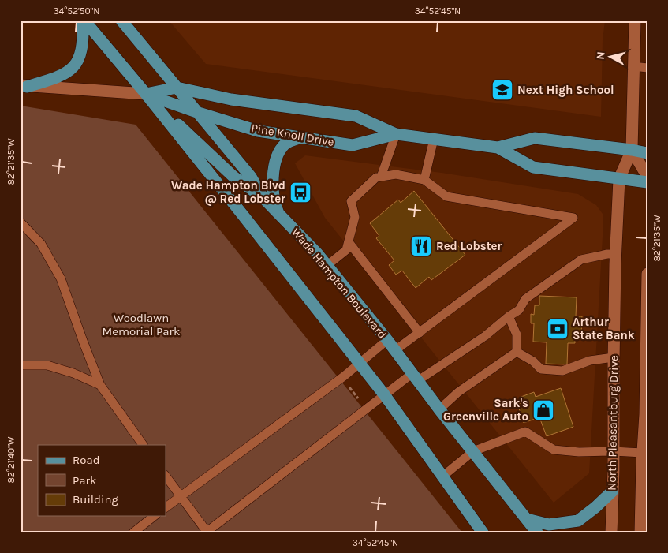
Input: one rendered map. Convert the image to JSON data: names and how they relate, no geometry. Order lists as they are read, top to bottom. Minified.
{"streets":{"main road":["Pine Knoll Drive","Wade Hampton Boulevard","North Pleasantburg Drive"]},"crossings":[["Pine Knoll Drive","Wade Hampton Boulevard"],["Pine Knoll Drive","North Pleasantburg Drive"]],"parks":["Woodlawn Memorial Park"],"places":{"school or university":["Next High School"],"bus stop":["Wade Hampton Blvd @ Red Lobster"],"restaurant":["Red Lobster"],"bank":["Arthur State Bank"],"shop":["Sark's Greenville Auto"]},"legend":["Road","Park","Building"],"north":"left","coordinates":["34°52'50\"N","34°52'45\"N","82°21'35\"W","82°21'40\"W"]}
